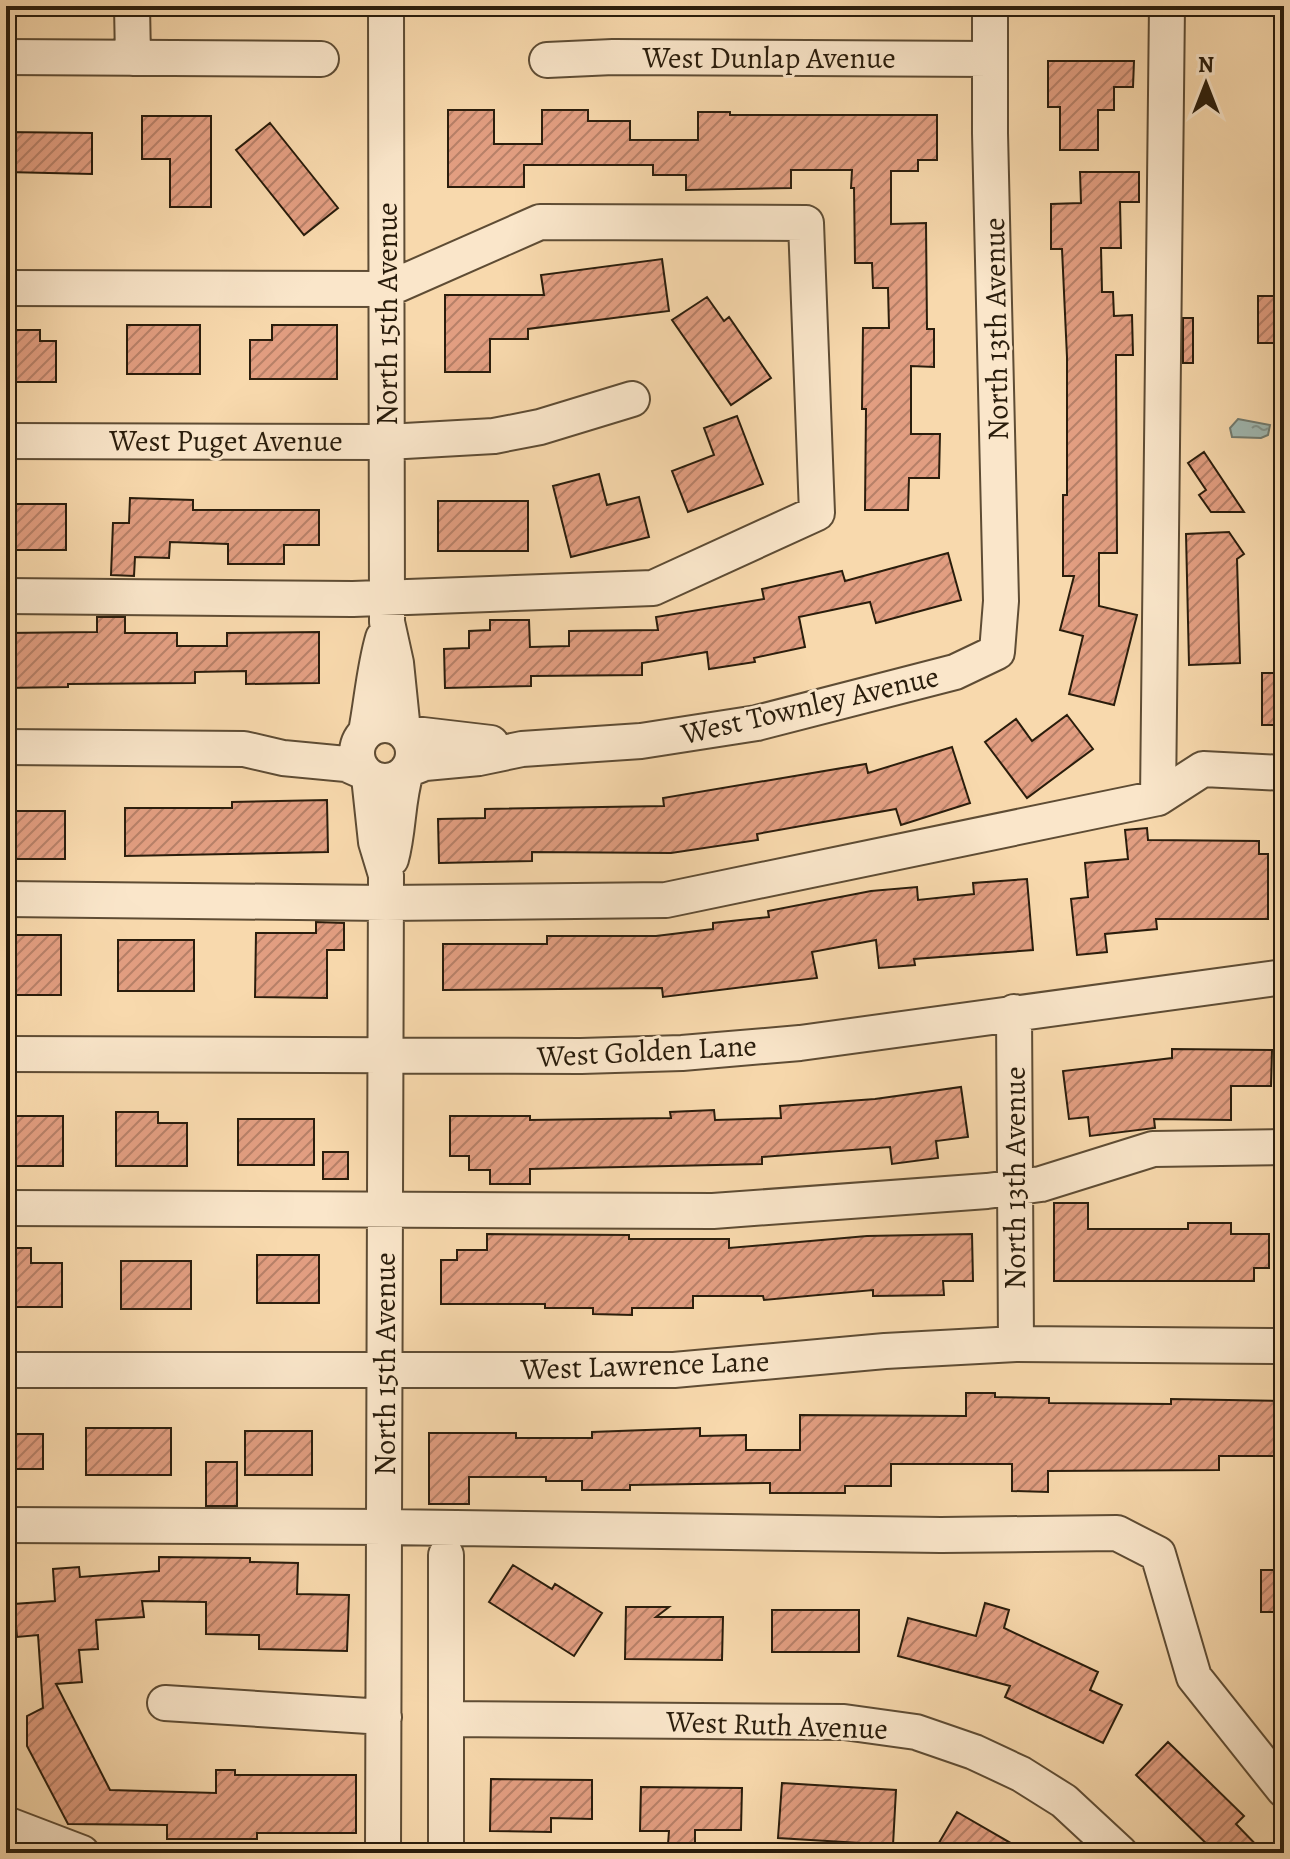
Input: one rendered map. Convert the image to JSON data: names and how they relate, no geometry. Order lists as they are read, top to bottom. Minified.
{"streets":{"street":["West Dunlap Avenue","North 15th Avenue","North 13th Avenue","West Puget Avenue","West Townley Avenue","West Golden Lane","West Lawrence Lane","West Ruth Avenue"]},"crossings":[["West Dunlap Avenue","North 13th Avenue"],["North 15th Avenue","West Puget Avenue"],["North 15th Avenue","West Townley Avenue"],["North 15th Avenue","West Golden Lane"],["North 15th Avenue","West Lawrence Lane"],["North 13th Avenue","West Townley Avenue"],["North 13th Avenue","West Golden Lane"],["North 13th Avenue","West Lawrence Lane"]],"north":"top"}
